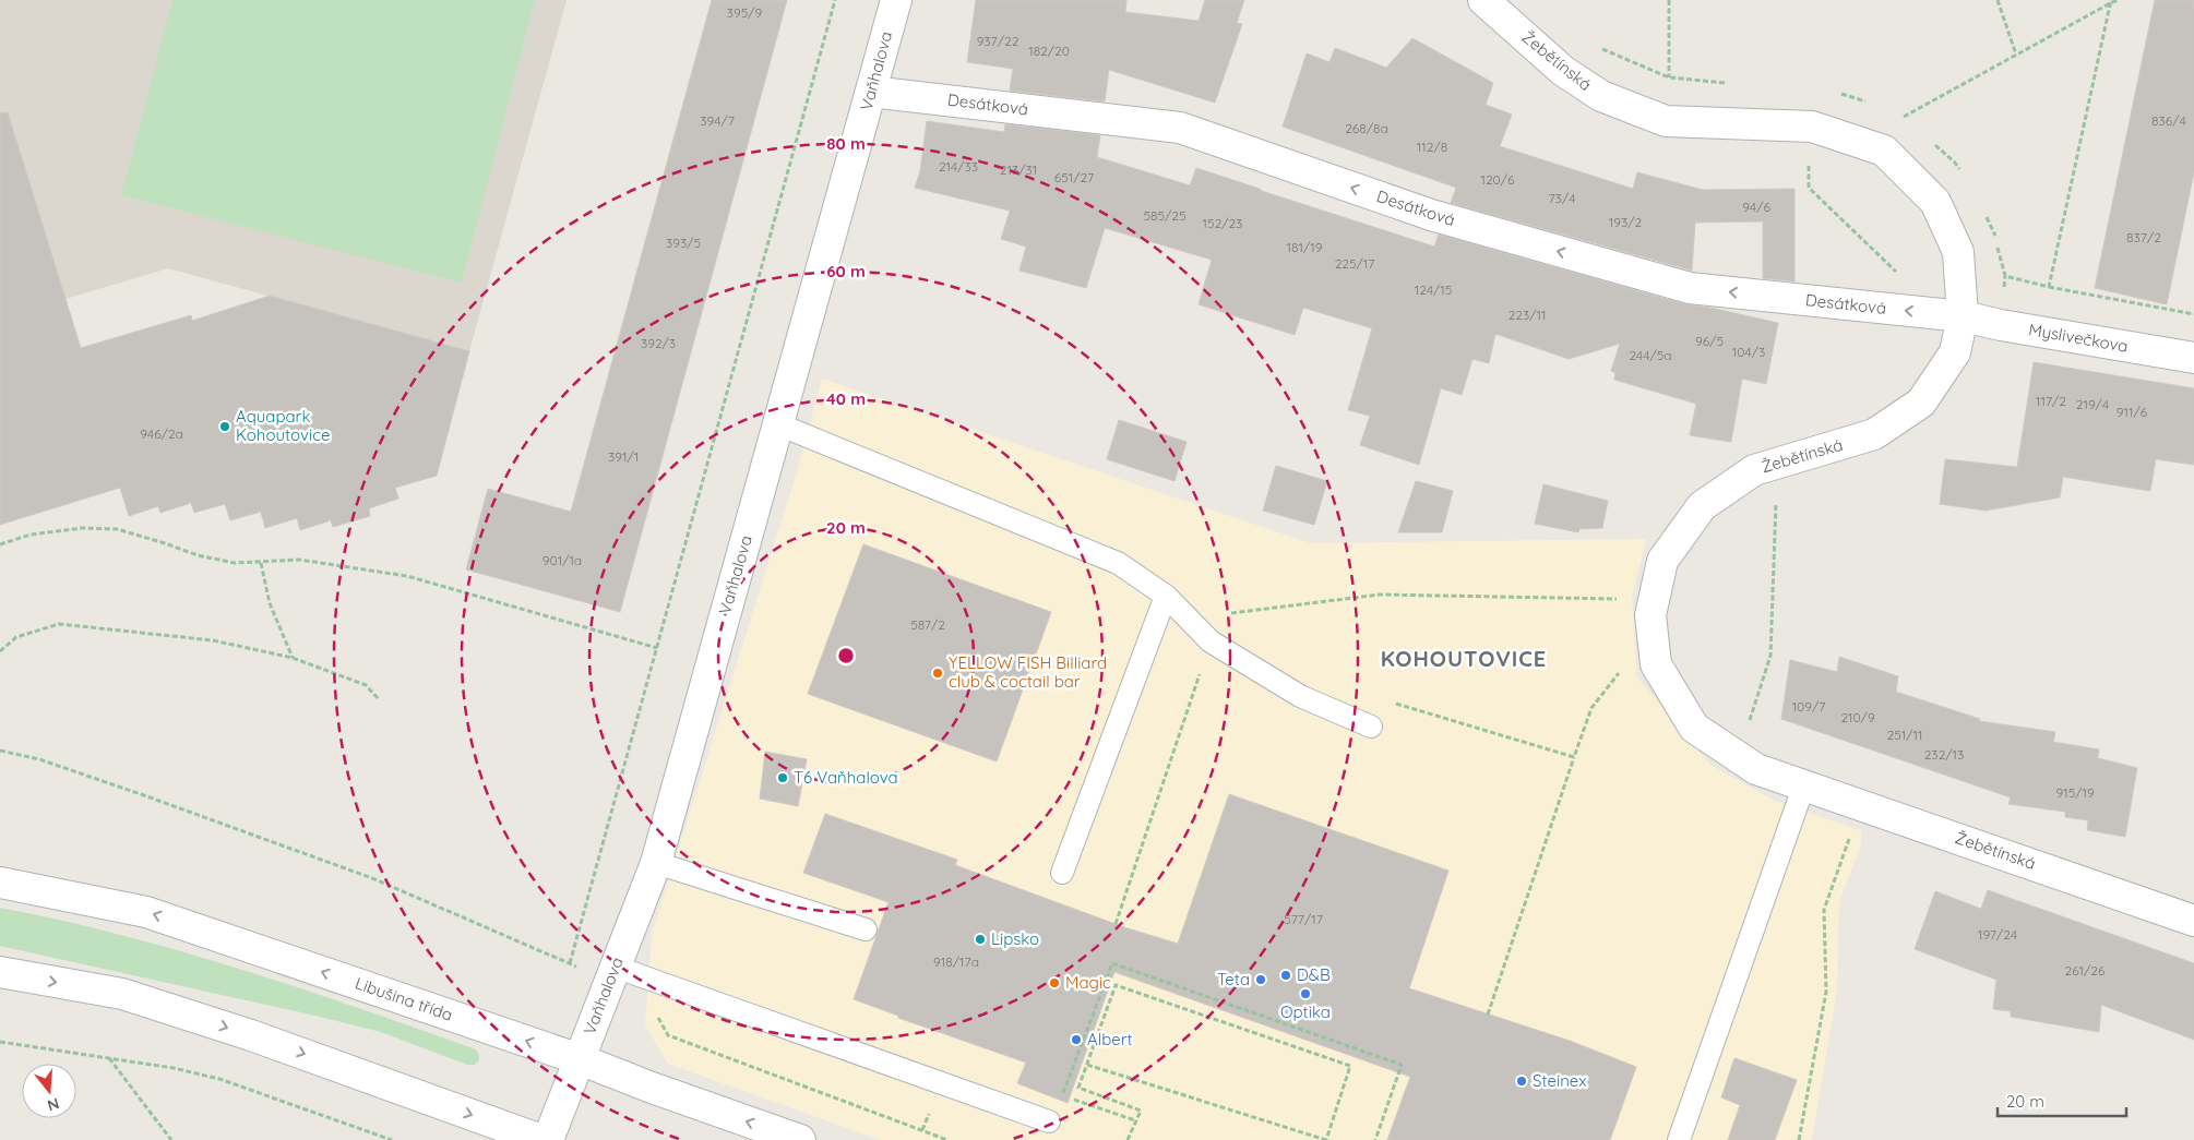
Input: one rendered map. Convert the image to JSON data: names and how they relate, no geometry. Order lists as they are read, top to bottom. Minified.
{"streets":{"street":["Žebětínská","Vaňhalova","Desátková","Myslivečkova","Libušina třída"]},"crossings":[["Žebětínská","Desátková"],["Žebětínská","Myslivečkova"],["Vaňhalova","Desátková"],["Vaňhalova","Libušina třída"],["Desátková","Myslivečkova"]],"one_way":["Desátková"],"districts":["KOHOUTOVICE"],"places":["Aquapark Kohoutovice","YELLOW FISH Billiard club & coctail bar","T6 Vaňhalova","Lipsko","D&B","Teta","Magic","Optika","Albert","Steinex"],"house_numbers":["395/9","937/22","182/20","394/7","836/4","268/8a","112/8","214/33","213/31","651/27","120/6","73/4","94/6","585/25","193/2","152/23","837/2","393/5","181/19","225/17","124/15","223/11","96/5","392/3","104/3","244/5a","117/2","219/4","911/6","946/2a","391/1","901/1a","587/2","109/7","210/9","251/11","232/13","915/19","577/17","197/24","918/17a","261/26"],"scale_bar":"20 m","north":"bottom","rings":["80 m","60 m","40 m","20 m"]}
